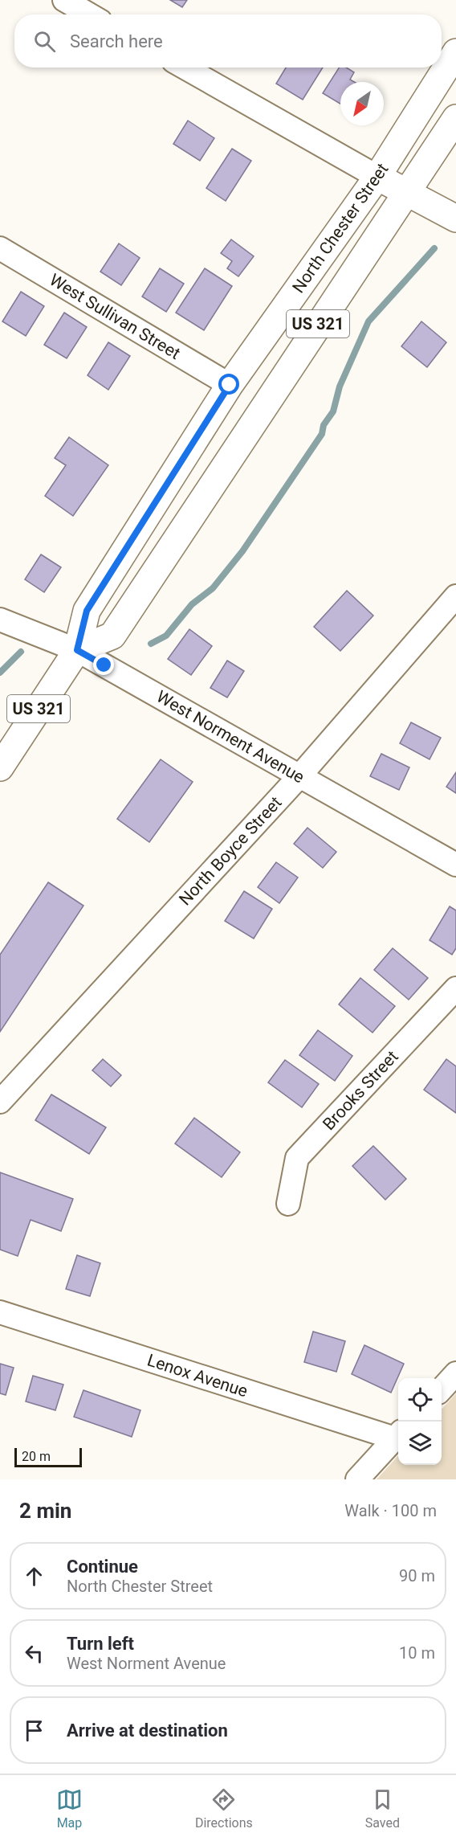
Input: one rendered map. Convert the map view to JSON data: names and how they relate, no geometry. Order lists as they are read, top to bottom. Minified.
{"streets":{"main road":["North Chester Street","US 321"],"street":["West Sullivan Street","West Norment Avenue","North Boyce Street","Brooks Street","Lenox Avenue"]},"crossings":[["North Chester Street","West Sullivan Street"],["North Chester Street","West Norment Avenue"],["West Norment Avenue","North Boyce Street"]],"scale_bar":"20 m","north":"bottom left","page":{"search":"Search here","scale":"20 m","heading":["2 min","Walk · 100 m"],"list":[["Continue","North Chester Street","90 m"],["Turn left","West Norment Avenue","10 m"],"Arrive at destination"],"nav":["Map","Directions","Saved"]}}
